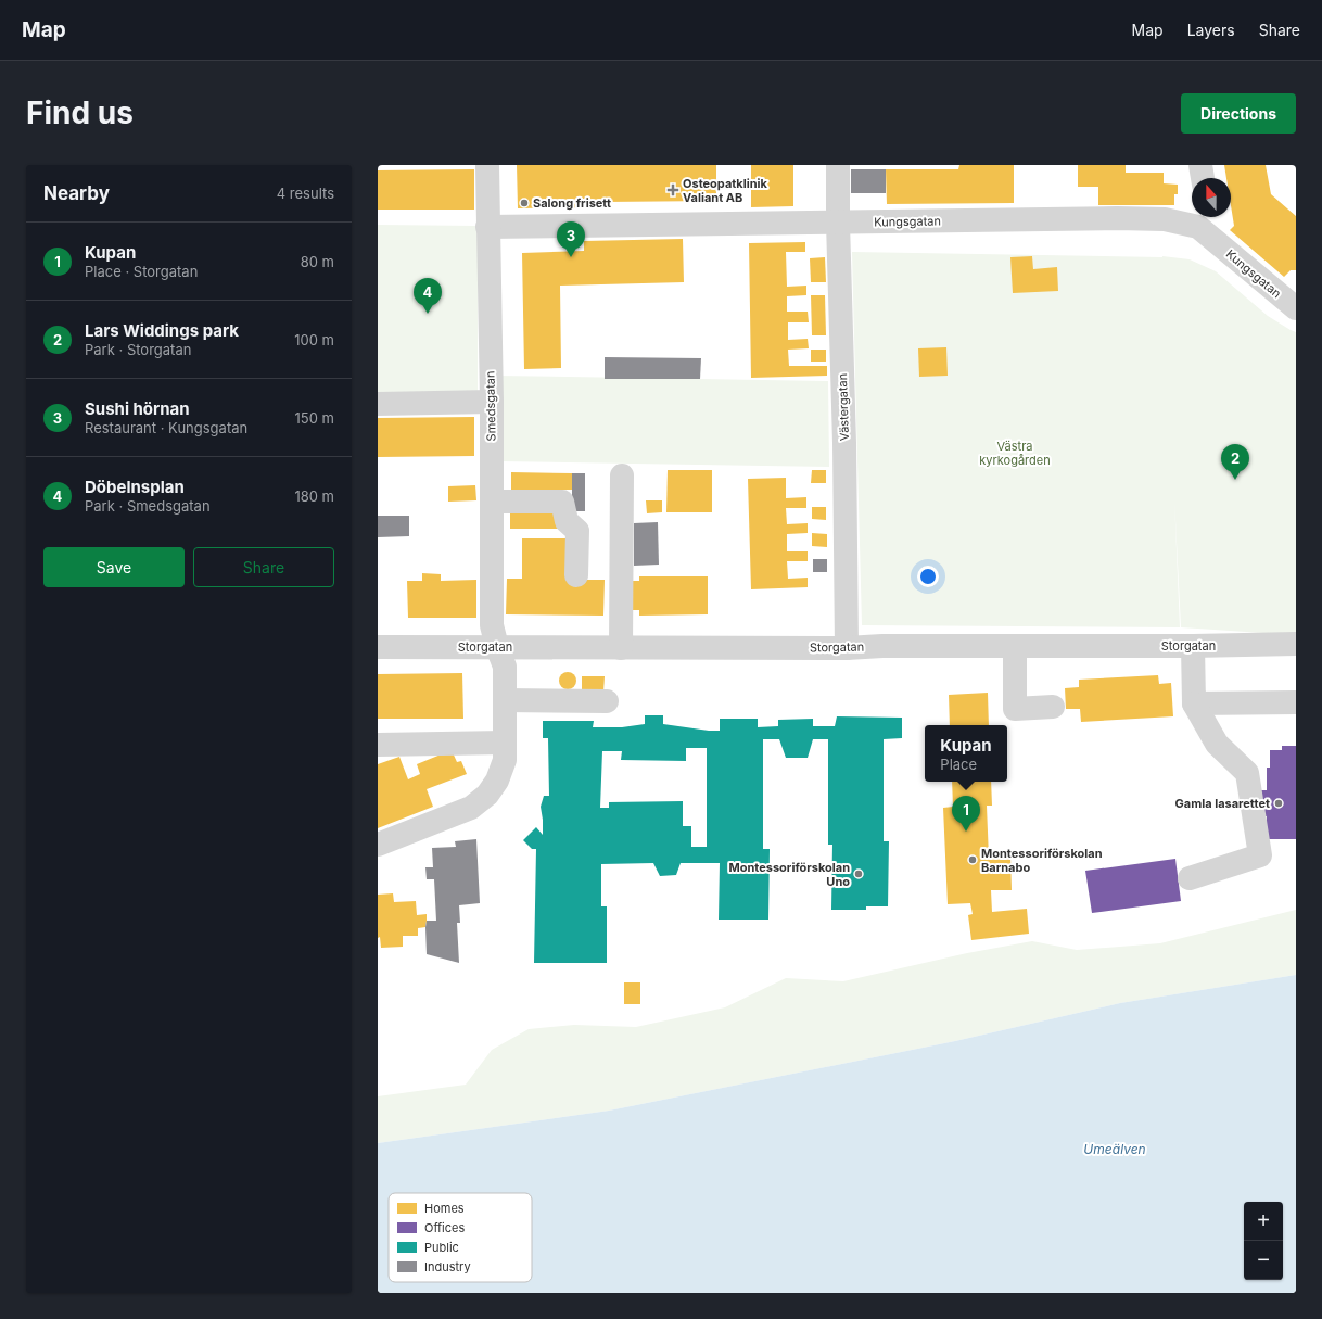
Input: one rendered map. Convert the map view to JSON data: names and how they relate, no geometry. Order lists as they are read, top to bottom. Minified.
{"streets":{"street":["Kungsgatan","Smedsgatan","Västergatan","Storgatan"]},"crossings":[["Kungsgatan","Smedsgatan"],["Kungsgatan","Västergatan"],["Smedsgatan","Storgatan"],["Västergatan","Storgatan"]],"water":["Umeälven"],"parks":["Västra kyrkogården"],"places":{"health":["Osteopatklinik Valiant AB"],"other":["Salong frisett","Gamla lasarettet","Montessoriförskolan Barnabo","Montessoriförskolan Uno"]},"legend":["Homes","Offices","Public","Industry"],"north":"top","page":{"header":"Map","nav":["Map","Layers","Share"],"buttons":["Directions",["Save","Share"]],"title":"Find us","heading":["Nearby","4 results"],"list":[{"mark":"1","name":"Kupan","note":"Place · Storgatan","value":"80 m"},{"mark":"2","name":"Lars Widdings park","note":"Park · Storgatan","value":"100 m"},{"mark":"3","name":"Sushi hörnan","note":"Restaurant · Kungsgatan","value":"150 m"},{"mark":"4","name":"Döbelnsplan","note":"Park · Smedsgatan","value":"180 m"}],"pins":["3","4","2","1"],"popup":["Kupan","Place"],"map_buttons":["+","−"]}}
